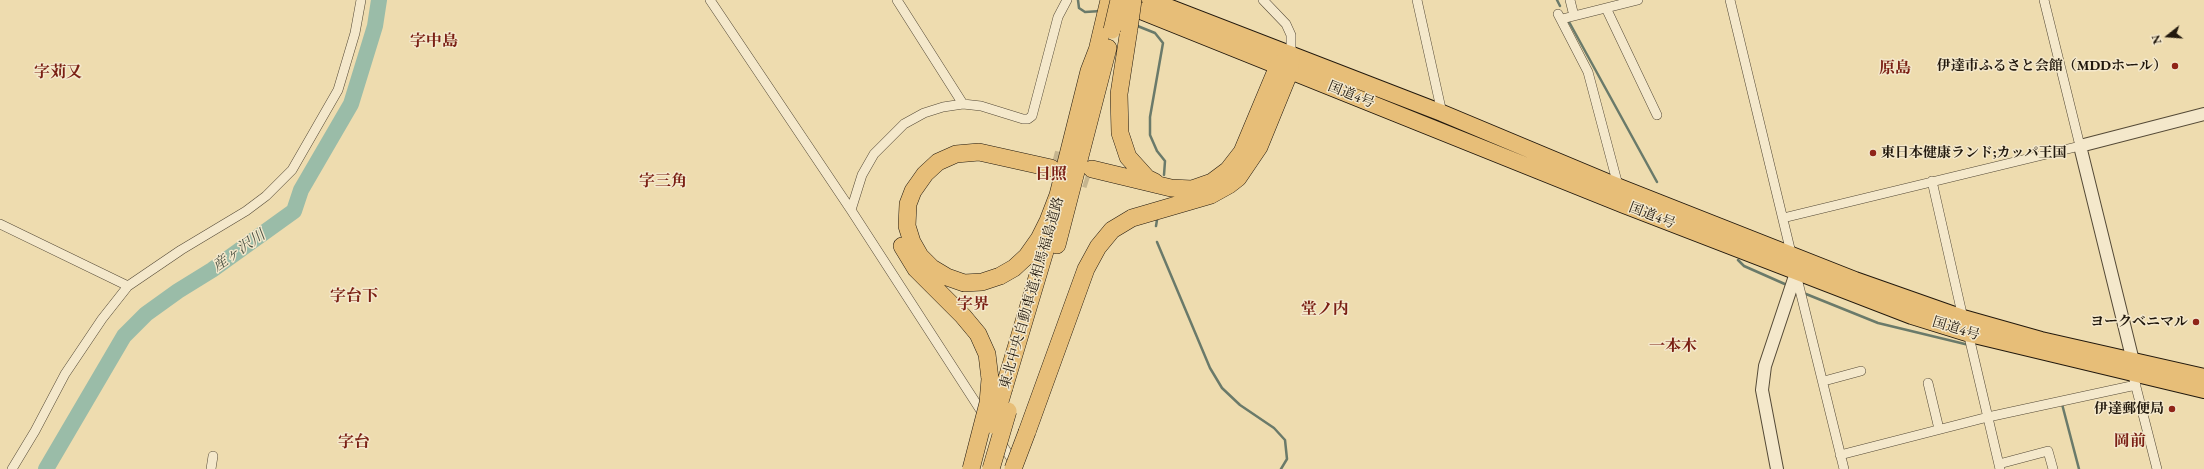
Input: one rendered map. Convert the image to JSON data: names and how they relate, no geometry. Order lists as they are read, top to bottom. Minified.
{"streets":{"highway":["国道4号","東北中央自動車道;相馬福島道路"]},"districts":["字中島","原島","字苅又","日照","字三角","字台下","字界","堂ノ内","一本木","岡前","字台"],"water":["産ヶ沢川"],"places":["伊達市ふるさと会館（MDDホール）","東日本健康ランド;カッパ王国","ヨークベニマル","伊達郵便局"],"north":"left"}
